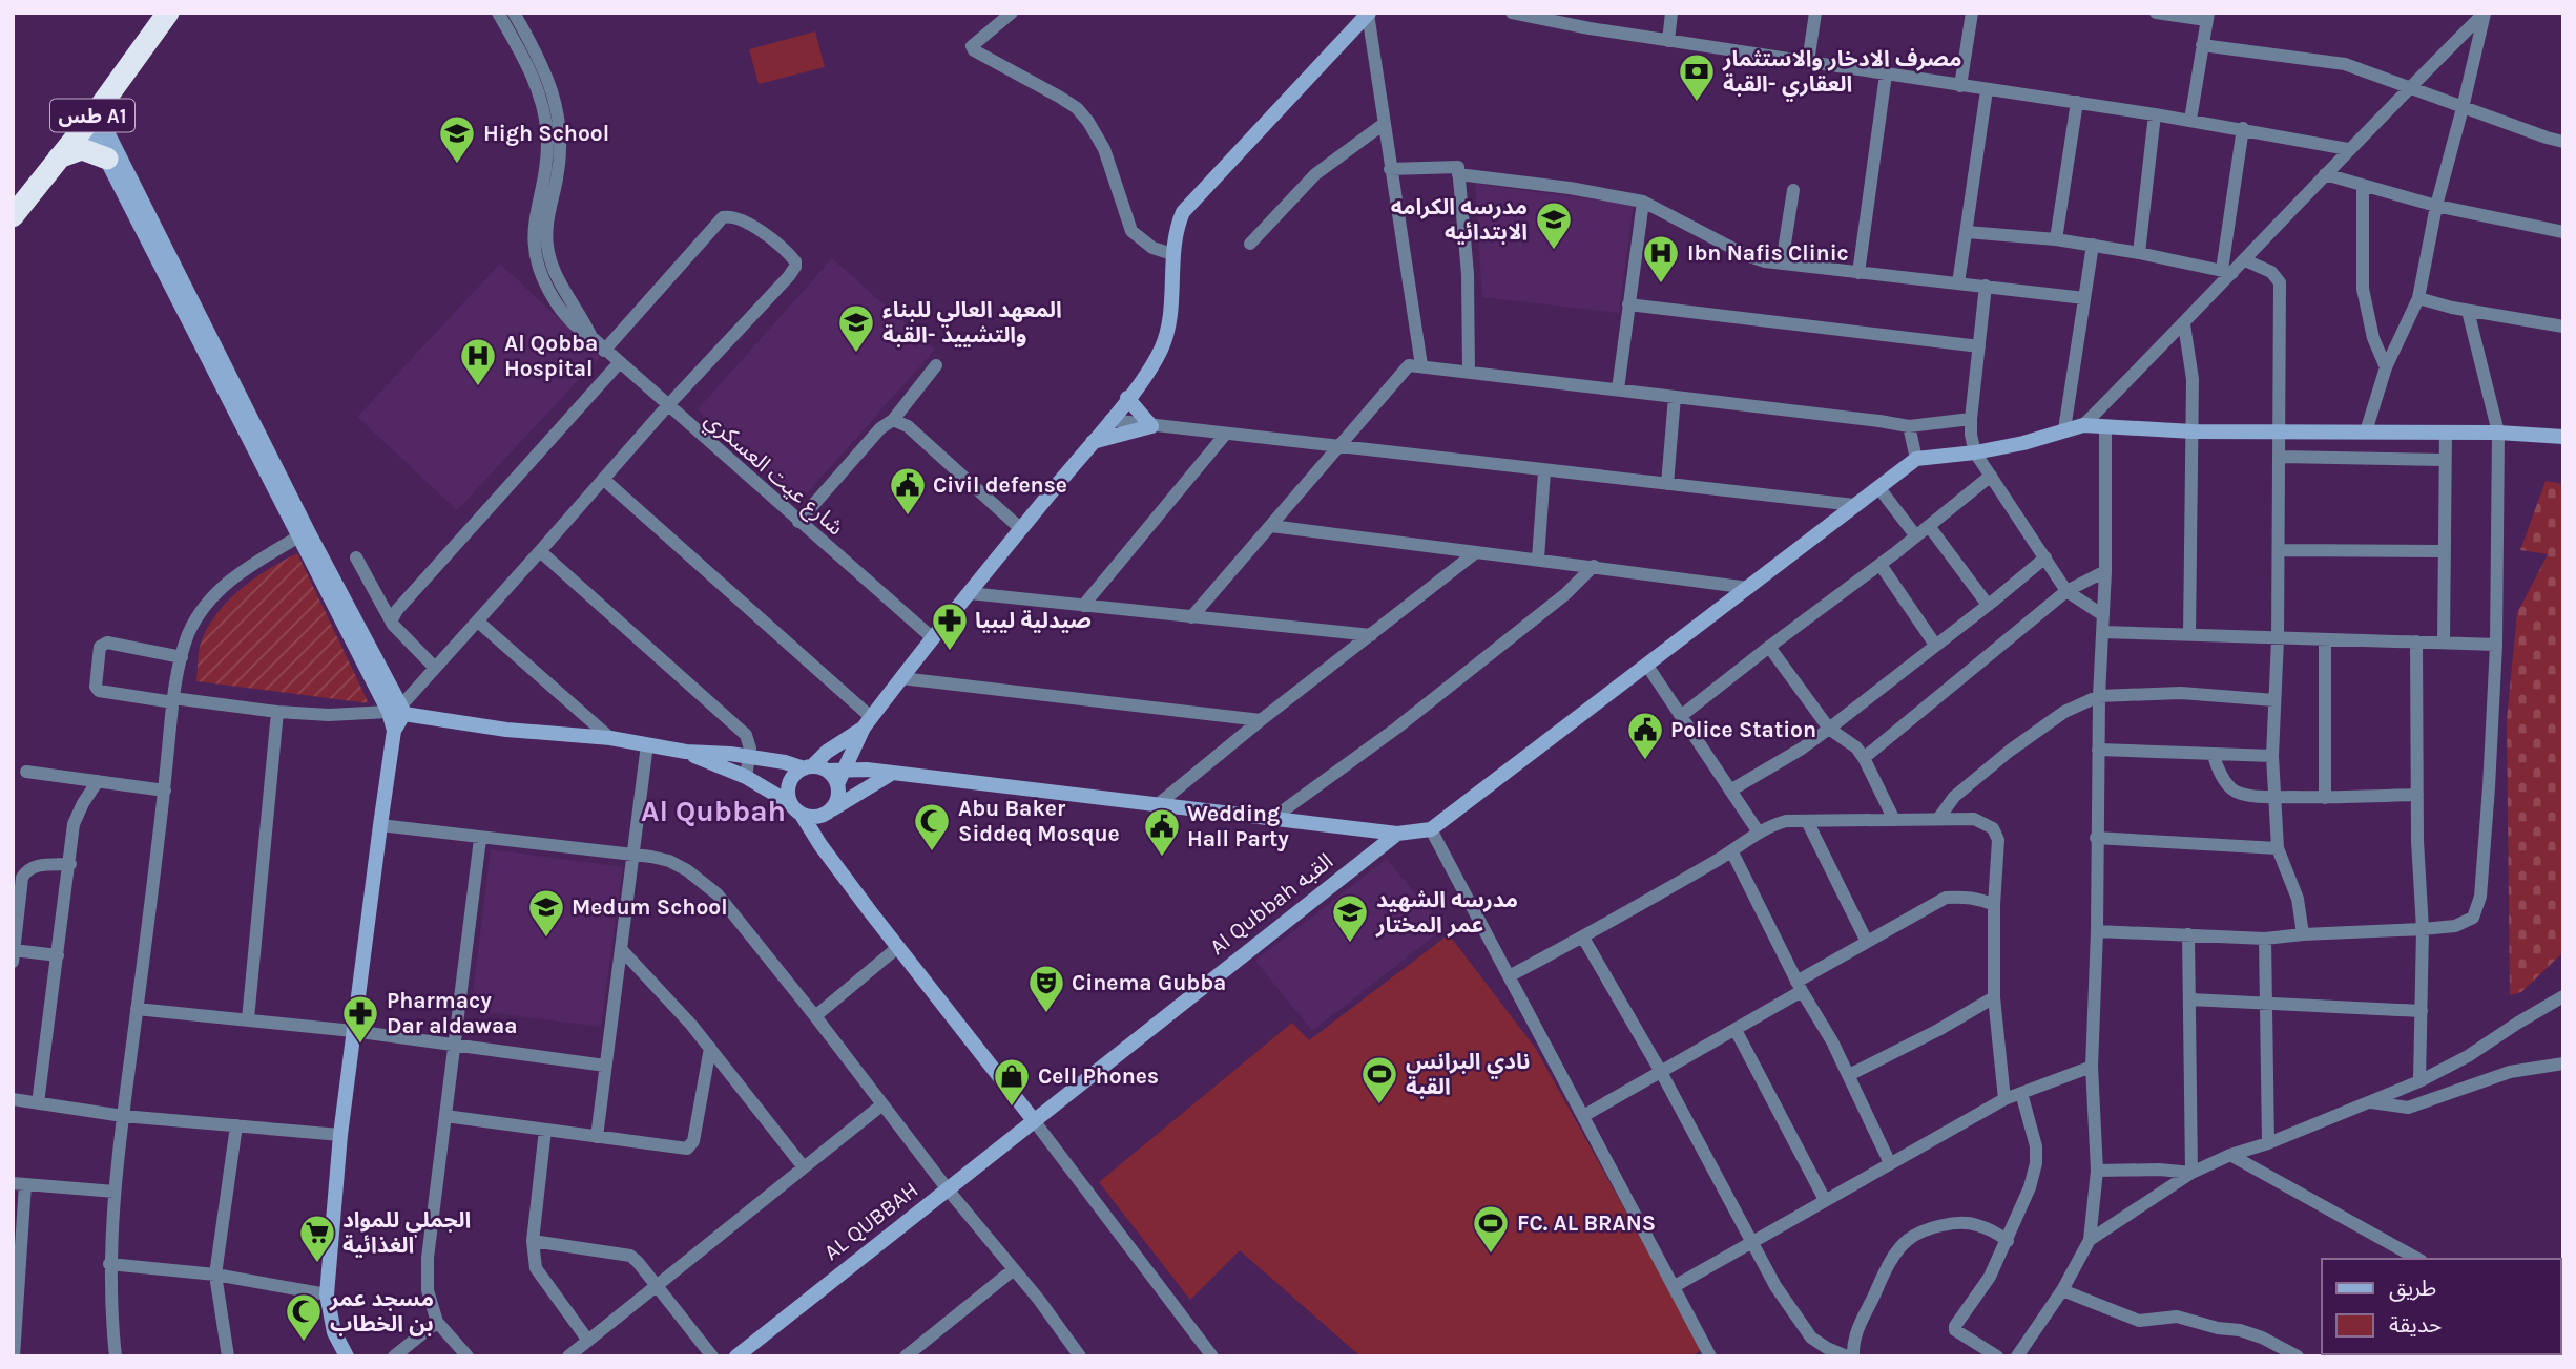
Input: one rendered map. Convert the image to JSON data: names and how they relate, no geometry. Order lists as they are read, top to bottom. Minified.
{"streets":{"highway":["طس A1"],"street":["شارع عيت العسكري","Al Qubbah القبه","AL QUBBAH"]},"crossings":[["Al Qubbah القبه","AL QUBBAH"]],"districts":["Al Qubbah"],"places":{"bank":["مصرف الادخار والاستثمار العقاري -القبة"],"school or university":["High School","مدرسه الكرامه الابتدائيه","المعهد العالي للبناء والتشييد -القبة","Medum School","مدرسه الشهيد عمر المختار"],"hospital":["Ibn Nafis Clinic","Al Qobba Hospital"],"public building":["Civil defense","Police Station","Wedding Hall Party"],"pharmacy":["صيدلية ليبيا","Pharmacy Dar aldawaa"],"mosque":["Abu Baker Siddeq Mosque","مسجد عمر بن الخطاب"],"theatre":["Cinema Gubba"],"sports":["نادي البرانس القبة","FC. AL BRANS"],"shop":["Cell Phones"],"supermarket":["الجملي للمواد الغذائية"]},"legend":["طريق","حديقة"]}
